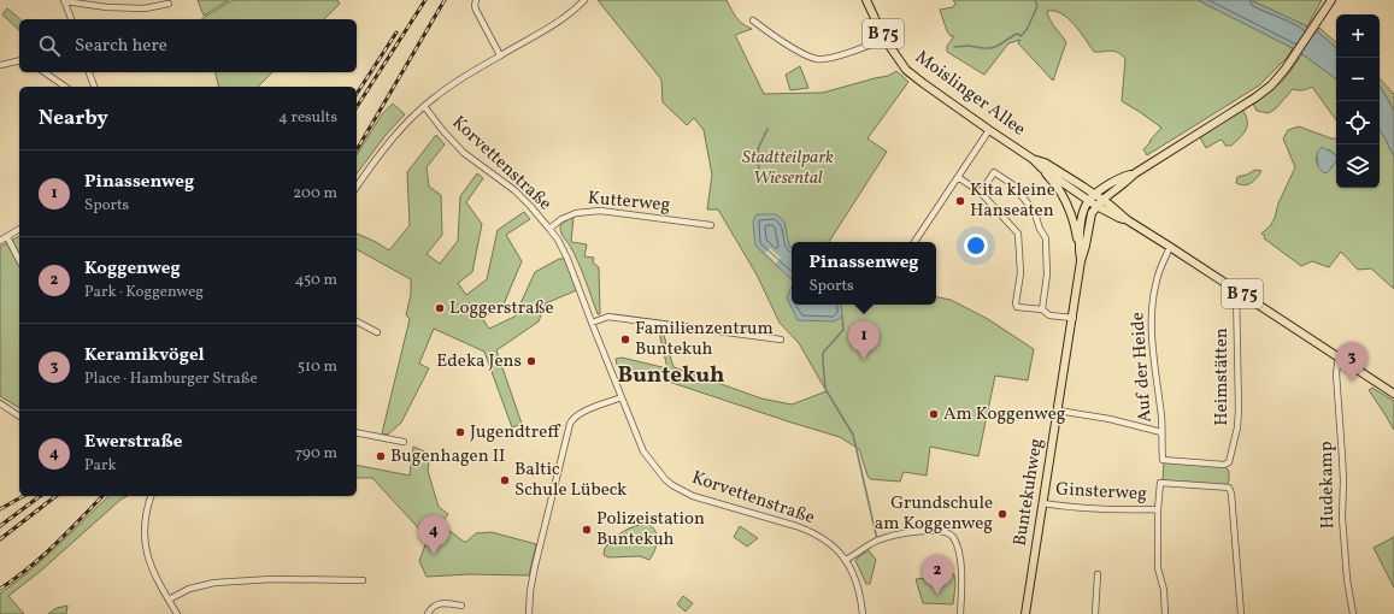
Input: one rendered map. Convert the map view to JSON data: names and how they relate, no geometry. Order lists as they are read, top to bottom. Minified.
{"streets":{"main road":["B 75","Moislinger Allee","Buntekuhweg"],"street":["Korvettenstraße","Kutterweg","Auf der Heide","Heimstätten","Hudekamp","Ginsterweg"]},"crossings":[["B 75","Moislinger Allee"],["B 75","Auf der Heide"],["B 75","Heimstätten"],["B 75","Hudekamp"],["Moislinger Allee","Auf der Heide"],["Moislinger Allee","Buntekuhweg"],["Korvettenstraße","Kutterweg"],["Auf der Heide","Heimstätten"],["Buntekuhweg","Ginsterweg"]],"districts":["Buntekuh"],"parks":["Stadtteilpark Wiesental"],"places":["Kita kleine Hanseaten","Loggerstraße","Familienzentrum Buntekuh","Edeka Jens","Am Koggenweg","Jugendtreff","Bugenhagen II","Baltic Schule Lübeck","Grundschule am Koggenweg","Polizeistation Buntekuh"],"page":{"map_buttons":["+","−"],"search":"Search here","heading":["Nearby","4 results"],"list":[{"mark":"1","name":"Pinassenweg","note":"Sports","value":"200 m"},{"mark":"2","name":"Koggenweg","note":"Park · Koggenweg","value":"450 m"},{"mark":"3","name":"Keramikvögel","note":"Place · Hamburger Straße","value":"510 m"},{"mark":"4","name":"Ewerstraße","note":"Park","value":"790 m"}],"popup":["Pinassenweg","Sports"],"pins":["1","3","4","2"]}}
